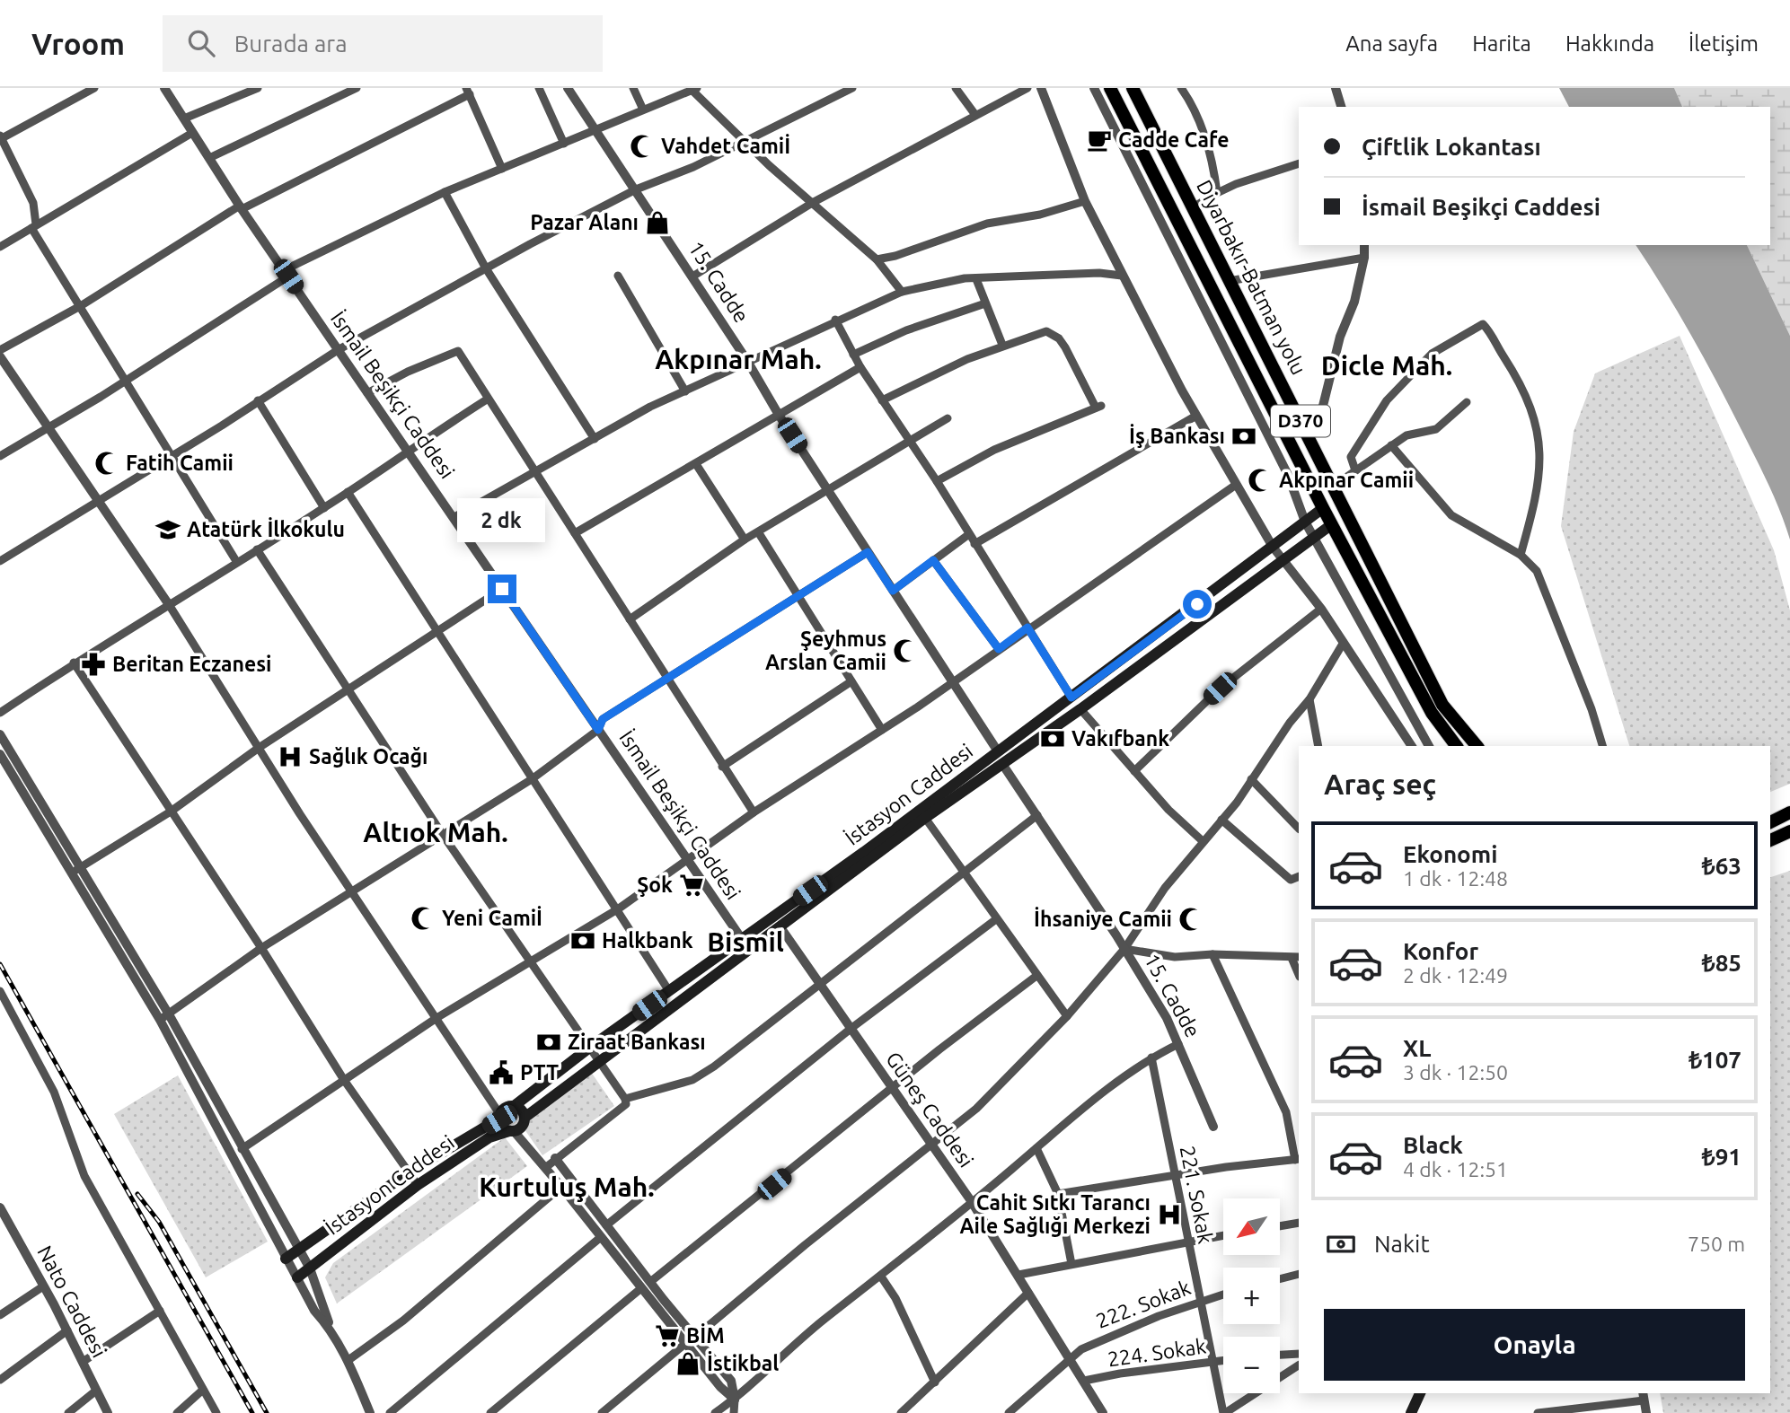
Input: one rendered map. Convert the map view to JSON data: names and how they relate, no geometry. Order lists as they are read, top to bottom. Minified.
{"streets":{"highway":["Diyarbakır-Batman yolu","D370"],"main road":["İstasyon Caddesi"],"street":["15. Cadde","İsmail Beşikçi Caddesi","Güneş Caddesi","221. Sokak","Nato Caddesi","222. Sokak","224. Sokak"]},"crossings":[["Diyarbakır-Batman yolu","İstasyon Caddesi"],["15. Cadde","İstasyon Caddesi"],["İsmail Beşikçi Caddesi","İstasyon Caddesi"],["İstasyon Caddesi","Güneş Caddesi"],["Güneş Caddesi","222. Sokak"],["Güneş Caddesi","224. Sokak"],["221. Sokak","222. Sokak"],["221. Sokak","224. Sokak"]],"districts":["Akpınar Mah.","Dicle Mah.","Altıok Mah.","Bismil","Kurtuluş Mah."],"places":{"cafe":["Cadde Cafe"],"mosque":["Vahdet Camiİ","Fatih Camii","Akpınar Camii","Şeyhmus Arslan Camii","Yeni Camiİ","İhsaniye Camii"],"shop":["Pazar Alanı","İstikbal"],"bank":["İş Bankası","Vakıfbank","Halkbank","Ziraat Bankası"],"school or university":["Atatürk İlkokulu"],"pharmacy":["Beritan Eczanesi"],"hospital":["Sağlık Ocağı","Cahit Sıtkı Tarancı Aile Sağlığı Merkezi"],"supermarket":["Şok","BİM"],"public building":["PTT"]},"north":"bottom left","page":{"header":"Vroom","search":"Burada ara","nav":["Ana sayfa","Harita","Hakkında","İletişim"],"banner":["Çiftlik Lokantası","İsmail Beşikçi Caddesi"],"bubble":"2 dk","heading":"Araç seç","list":[{"name":"Ekonomi","note":"1 dk · 12:48","value":"₺63"},{"name":"Konfor","note":"2 dk · 12:49","value":"₺85"},{"name":"XL","note":"3 dk · 12:50","value":"₺107"},{"name":"Black","note":"4 dk · 12:51","value":"₺91"}],"map_buttons":["+","−"],"pay":["Nakit","750 m"],"buttons":"Onayla"}}
